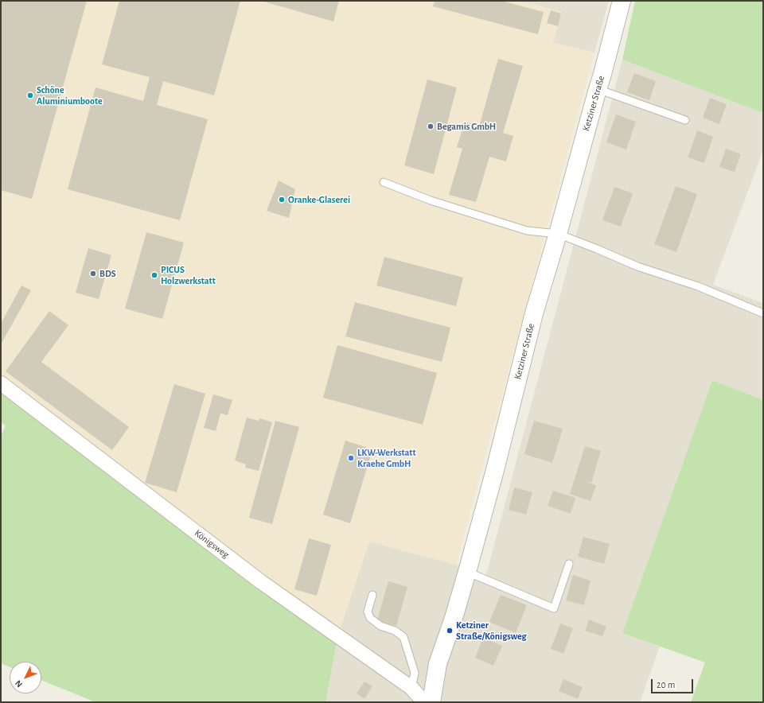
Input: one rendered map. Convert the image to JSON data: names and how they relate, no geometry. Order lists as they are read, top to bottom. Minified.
{"streets":{"street":["Ketziner Straße","Königsweg"]},"places":["Schöne Aluminiumboote","Begamis GmbH","Oranke-Glaserei","BDS","PICUS Holzwerkstatt","LKW-Werkstatt Kraehe GmbH","Ketziner Straße/Königsweg"],"scale_bar":"20 m","north":"bottom left"}
